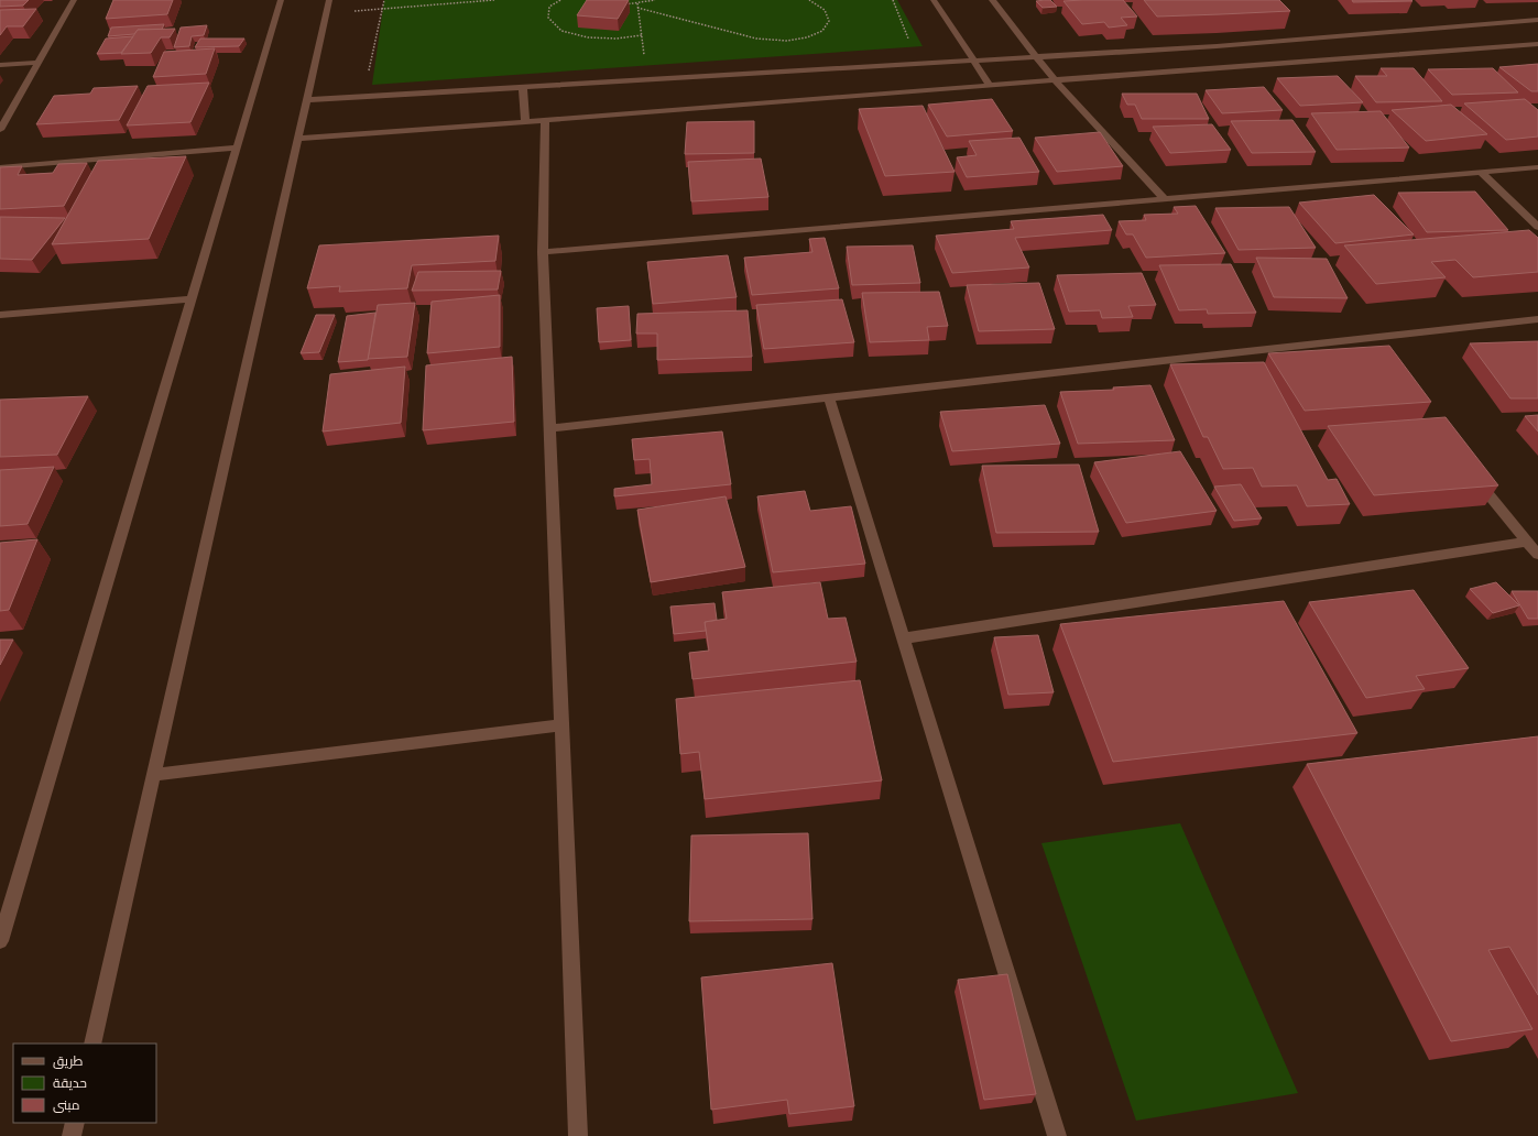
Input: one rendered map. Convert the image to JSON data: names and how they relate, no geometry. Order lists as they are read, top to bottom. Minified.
{"legend":["طريق","حديقة","مبنى"]}
